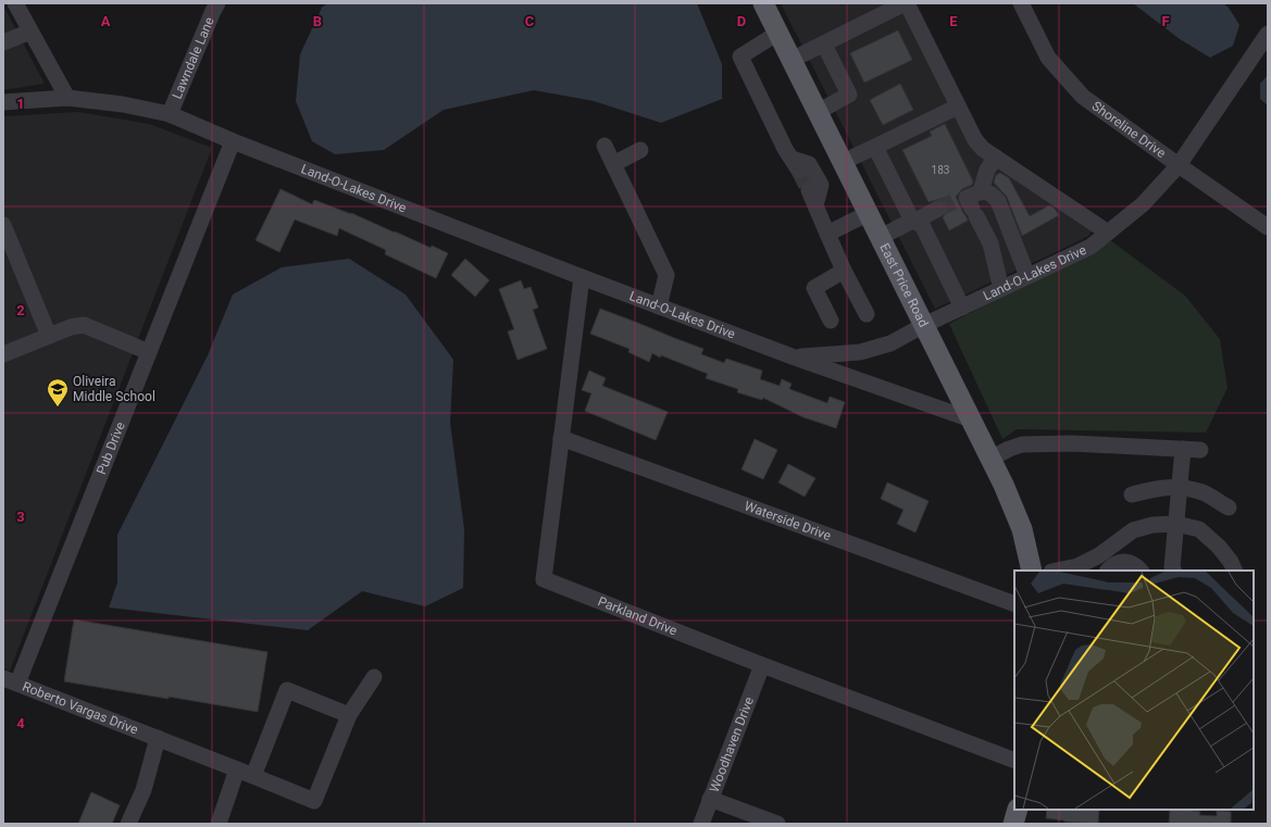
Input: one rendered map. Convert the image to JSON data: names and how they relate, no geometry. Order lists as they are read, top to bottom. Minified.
{"streets":{"main road":["East Price Road"],"street":["Lawndale Lane","Shoreline Drive","Land-O-Lakes Drive","Pub Drive","Waterside Drive","Parkland Drive","Roberto Vargas Drive","Woodhaven Drive"]},"crossings":[["Lawndale Lane","Land-O-Lakes Drive"],["Shoreline Drive","Land-O-Lakes Drive"],["Land-O-Lakes Drive","East Price Road"],["Land-O-Lakes Drive","Pub Drive"],["Land-O-Lakes Drive","Parkland Drive"],["Pub Drive","Roberto Vargas Drive"],["Waterside Drive","Parkland Drive"],["Parkland Drive","Woodhaven Drive"]],"places":{"school or university":["Oliveira Middle School"]},"house_numbers":["183"],"grid":{"columns":["A","B","C","D","E","F"],"rows":["1","2","3","4"]}}
